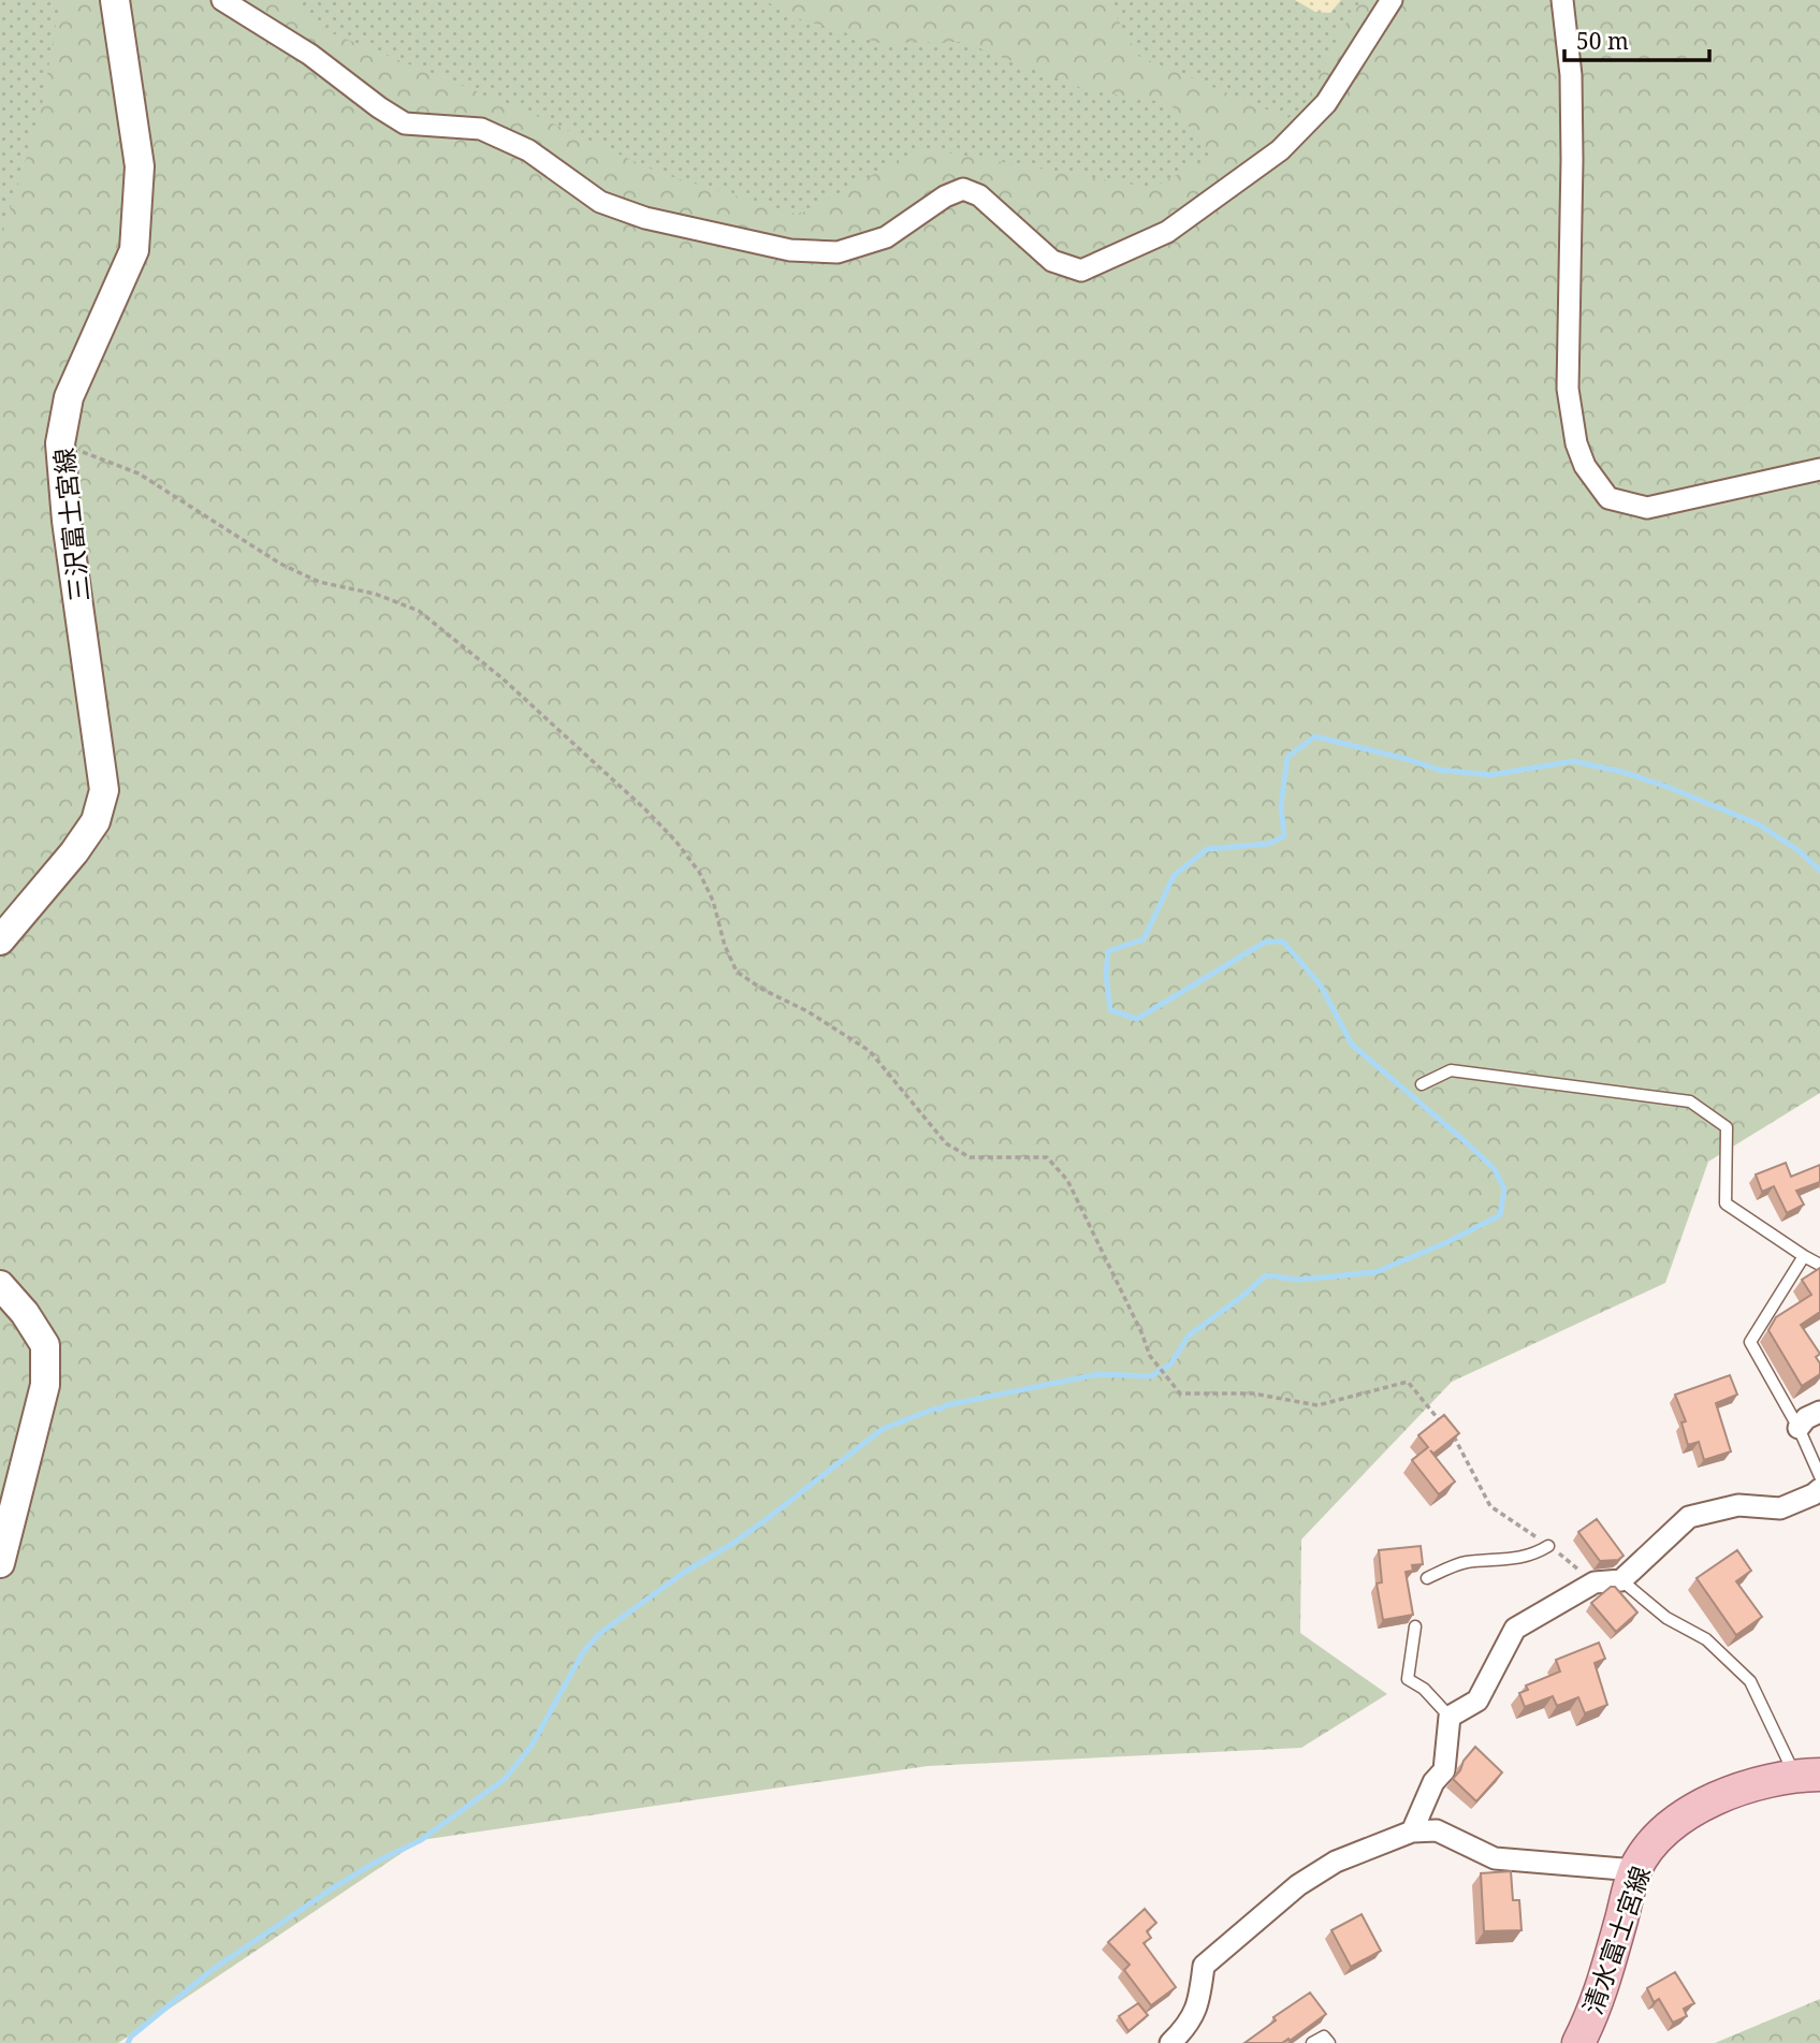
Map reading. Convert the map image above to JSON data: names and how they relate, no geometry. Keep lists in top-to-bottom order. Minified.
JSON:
{"streets":{"main road":["三沢富士宮線","清水富士宮線"]},"scale_bar":"50 m"}
